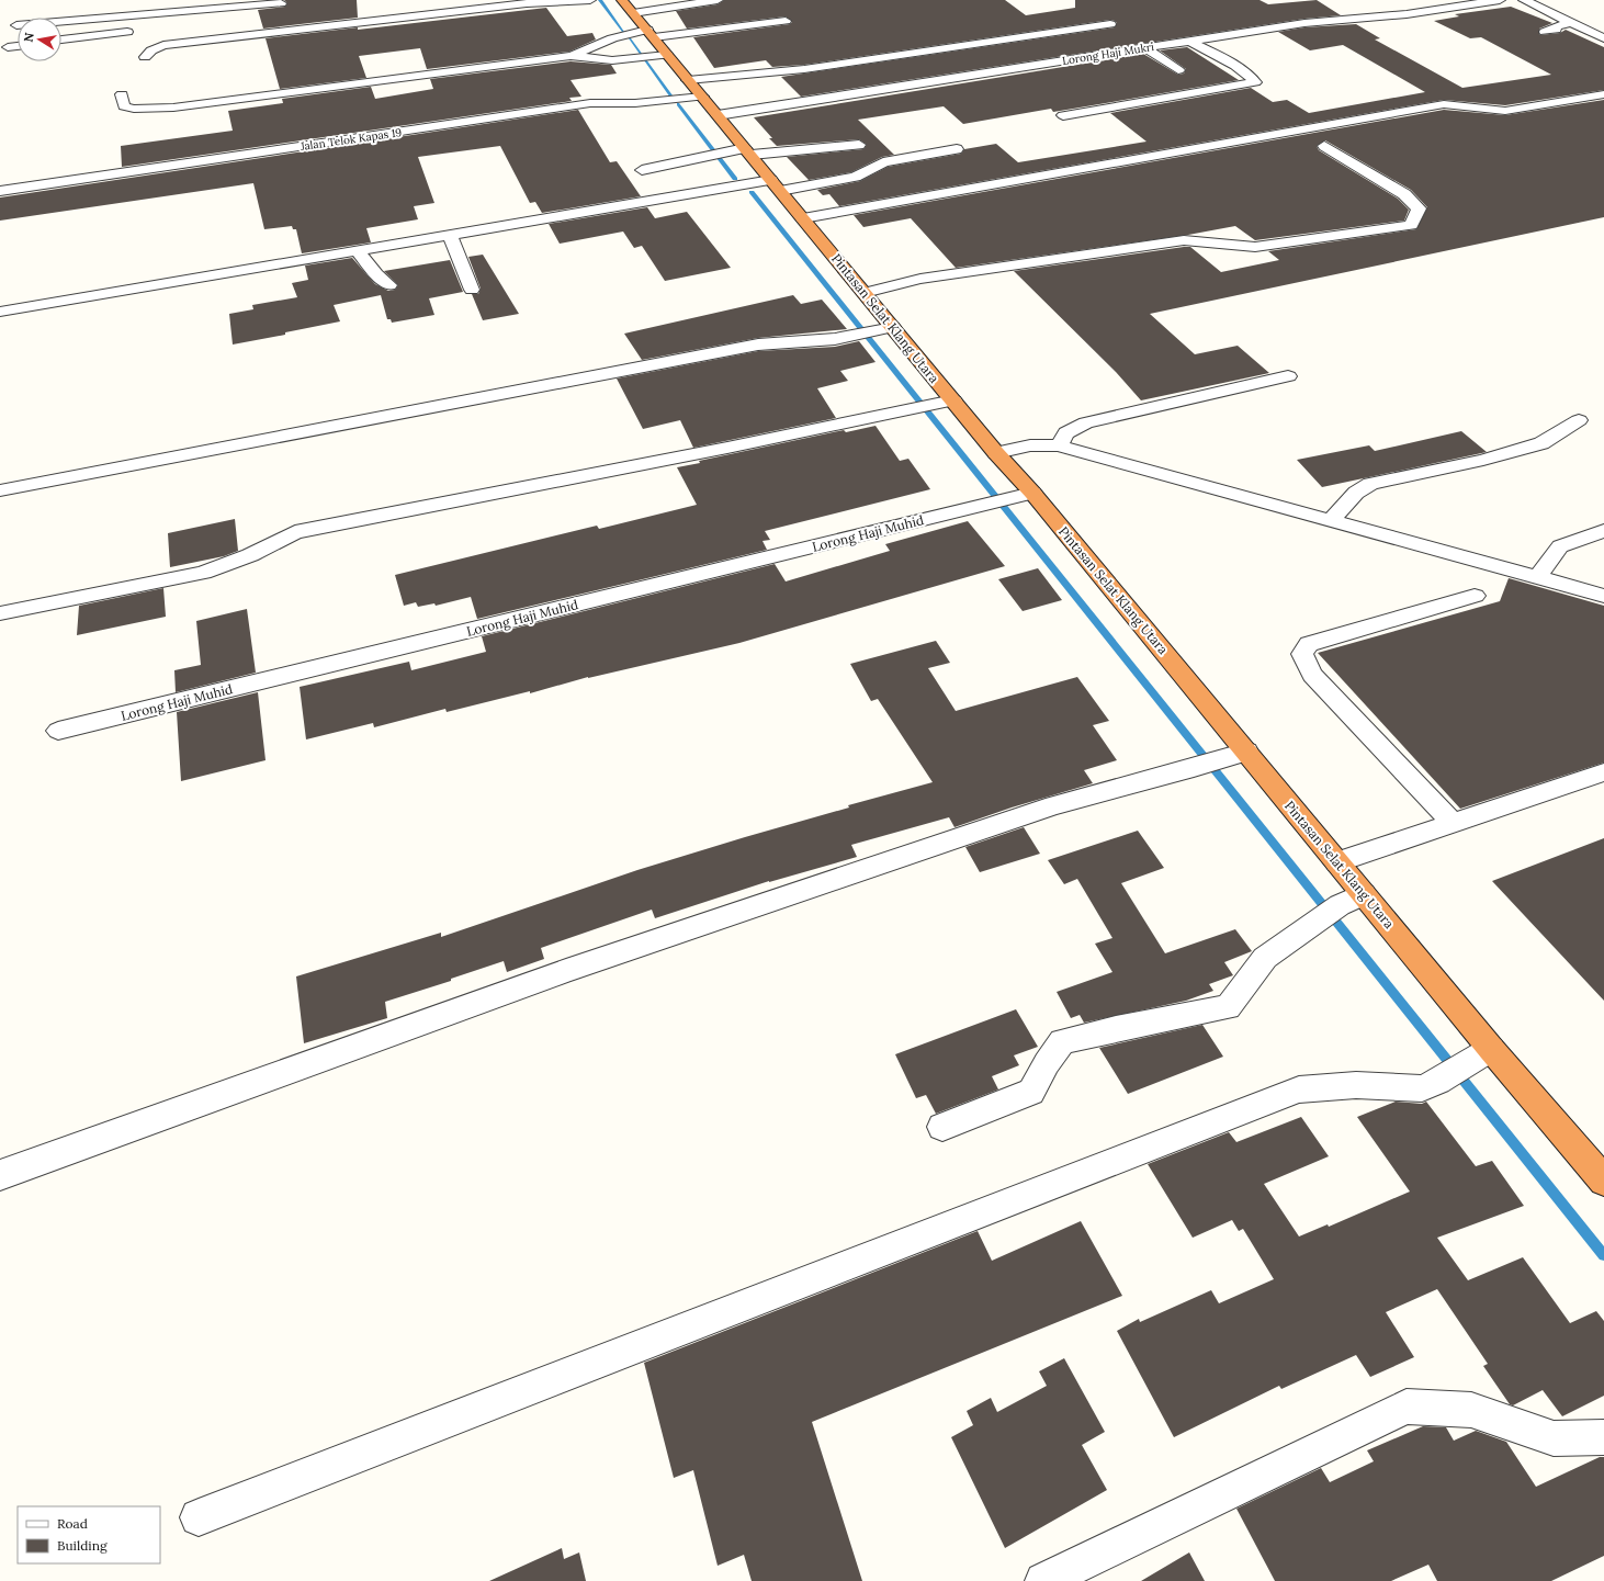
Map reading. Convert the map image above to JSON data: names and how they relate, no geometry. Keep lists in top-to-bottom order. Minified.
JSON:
{"streets":{"highway":["Pintasan Selat Klang Utara"],"street":["Lorong Haji Mukri","Jalan Telok Kapas 19","Lorong Haji Muhid"]},"crossings":[["Lorong Haji Mukri","Pintasan Selat Klang Utara"],["Jalan Telok Kapas 19","Pintasan Selat Klang Utara"],["Pintasan Selat Klang Utara","Lorong Haji Muhid"]],"legend":["Road","Building"],"north":"left"}
